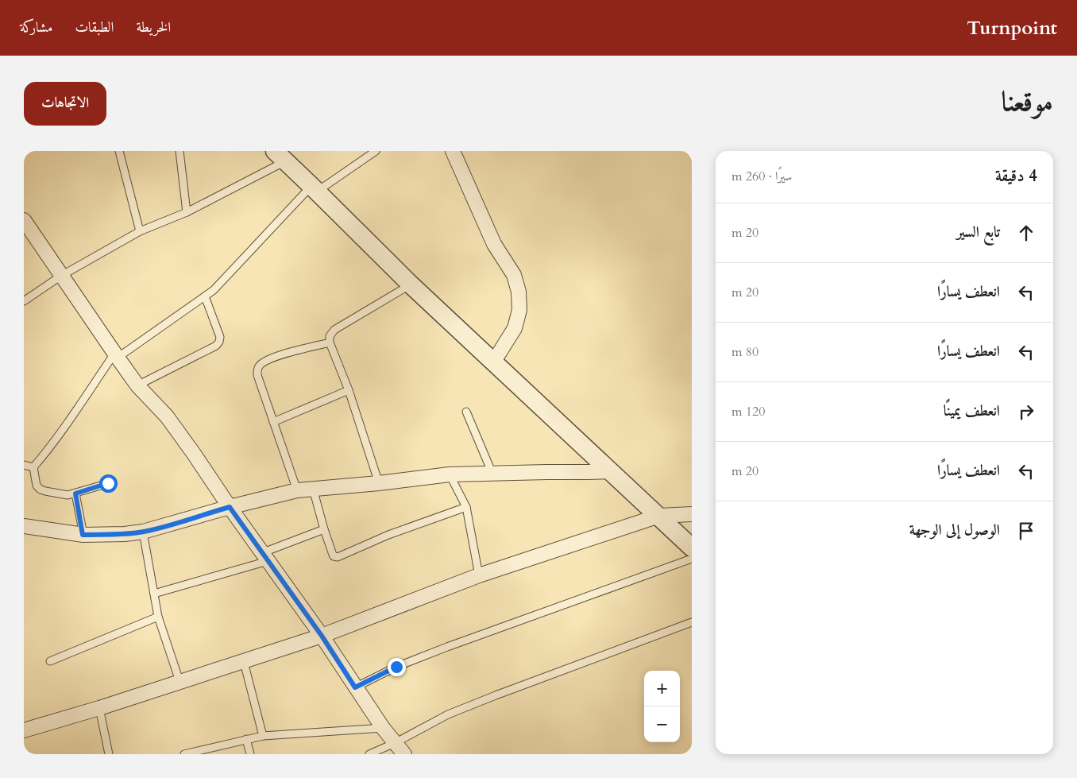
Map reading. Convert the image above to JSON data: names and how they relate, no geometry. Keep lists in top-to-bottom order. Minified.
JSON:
{"page":{"header":"Turnpoint","nav":["الخريطة","الطبقات","مشاركة"],"title":"موقعنا","buttons":"الاتجاهات","heading":["4 دقيقة","سيرًا · 260 m"],"list":[["تابع السير","20 m"],["انعطف يسارًا","20 m"],["انعطف يسارًا","80 m"],["انعطف يمينًا","120 m"],["انعطف يسارًا","20 m"],"الوصول إلى الوجهة"],"map_buttons":["+","−"]}}
